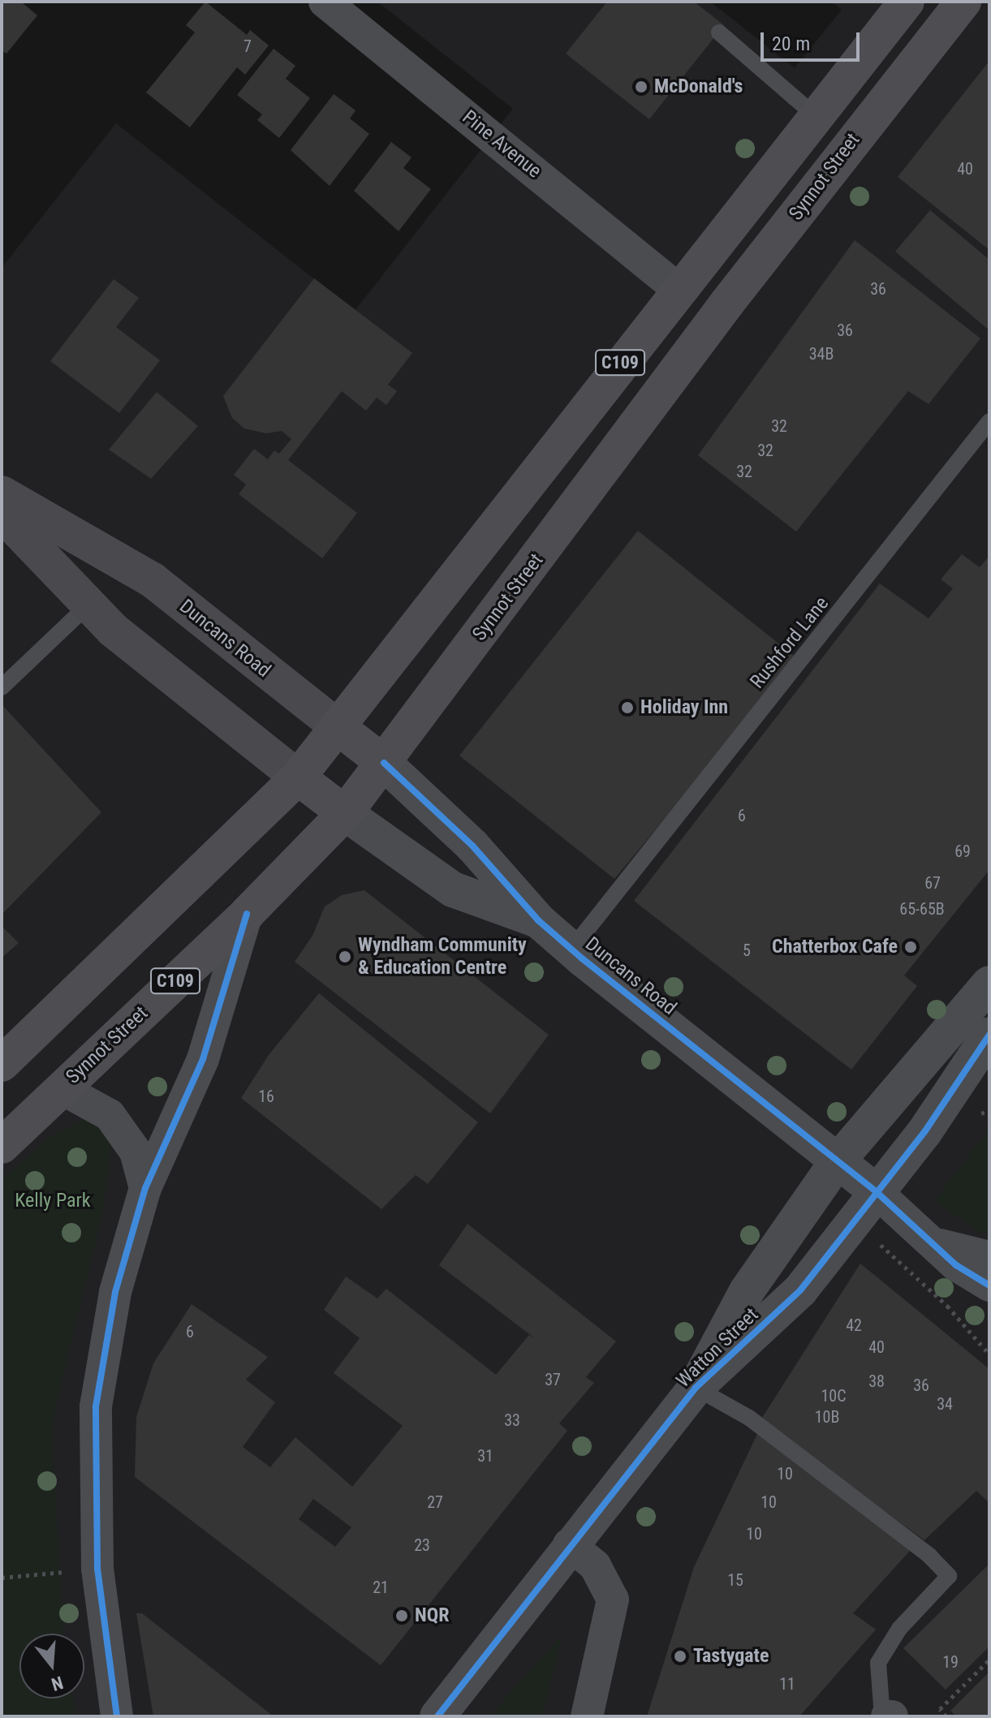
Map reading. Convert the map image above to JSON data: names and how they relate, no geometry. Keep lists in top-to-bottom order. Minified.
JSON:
{"streets":{"highway":["Synnot Street","C109","Duncans Road"],"street":["Pine Avenue","Watton Street"],"lane":["Rushford Lane"]},"crossings":[["Pine Avenue","C109"],["Synnot Street","Duncans Road"],["C109","Duncans Road"],["Duncans Road","Rushford Lane"],["Duncans Road","Watton Street"]],"parks":["Kelly Park"],"places":["McDonald's","Holiday Inn","Chatterbox Cafe","Wyndham Community & Education Centre","NQR","Tastygate"],"house_numbers":["7","40","36","36","34B","32","32","32","6","69","67","65-65B","5","16","42","6","40","37","38","36","10C","34","10B","33","31","10","27","10","10","23","15","21","19","11"],"scale_bar":"20 m","north":"bottom"}
